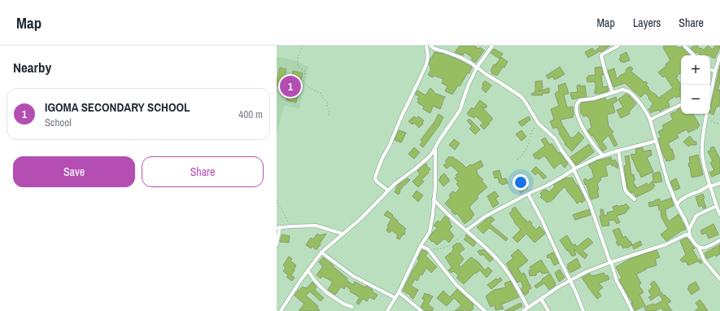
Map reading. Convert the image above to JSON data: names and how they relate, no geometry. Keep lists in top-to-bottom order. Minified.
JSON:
{"page":{"header":"Map","nav":["Map","Layers","Share"],"heading":"Nearby","map_buttons":["+","−"],"pins":"1","list":[{"mark":"1","name":"IGOMA SECONDARY SCHOOL","note":"School","value":"400 m"}],"buttons":["Save","Share"]}}
